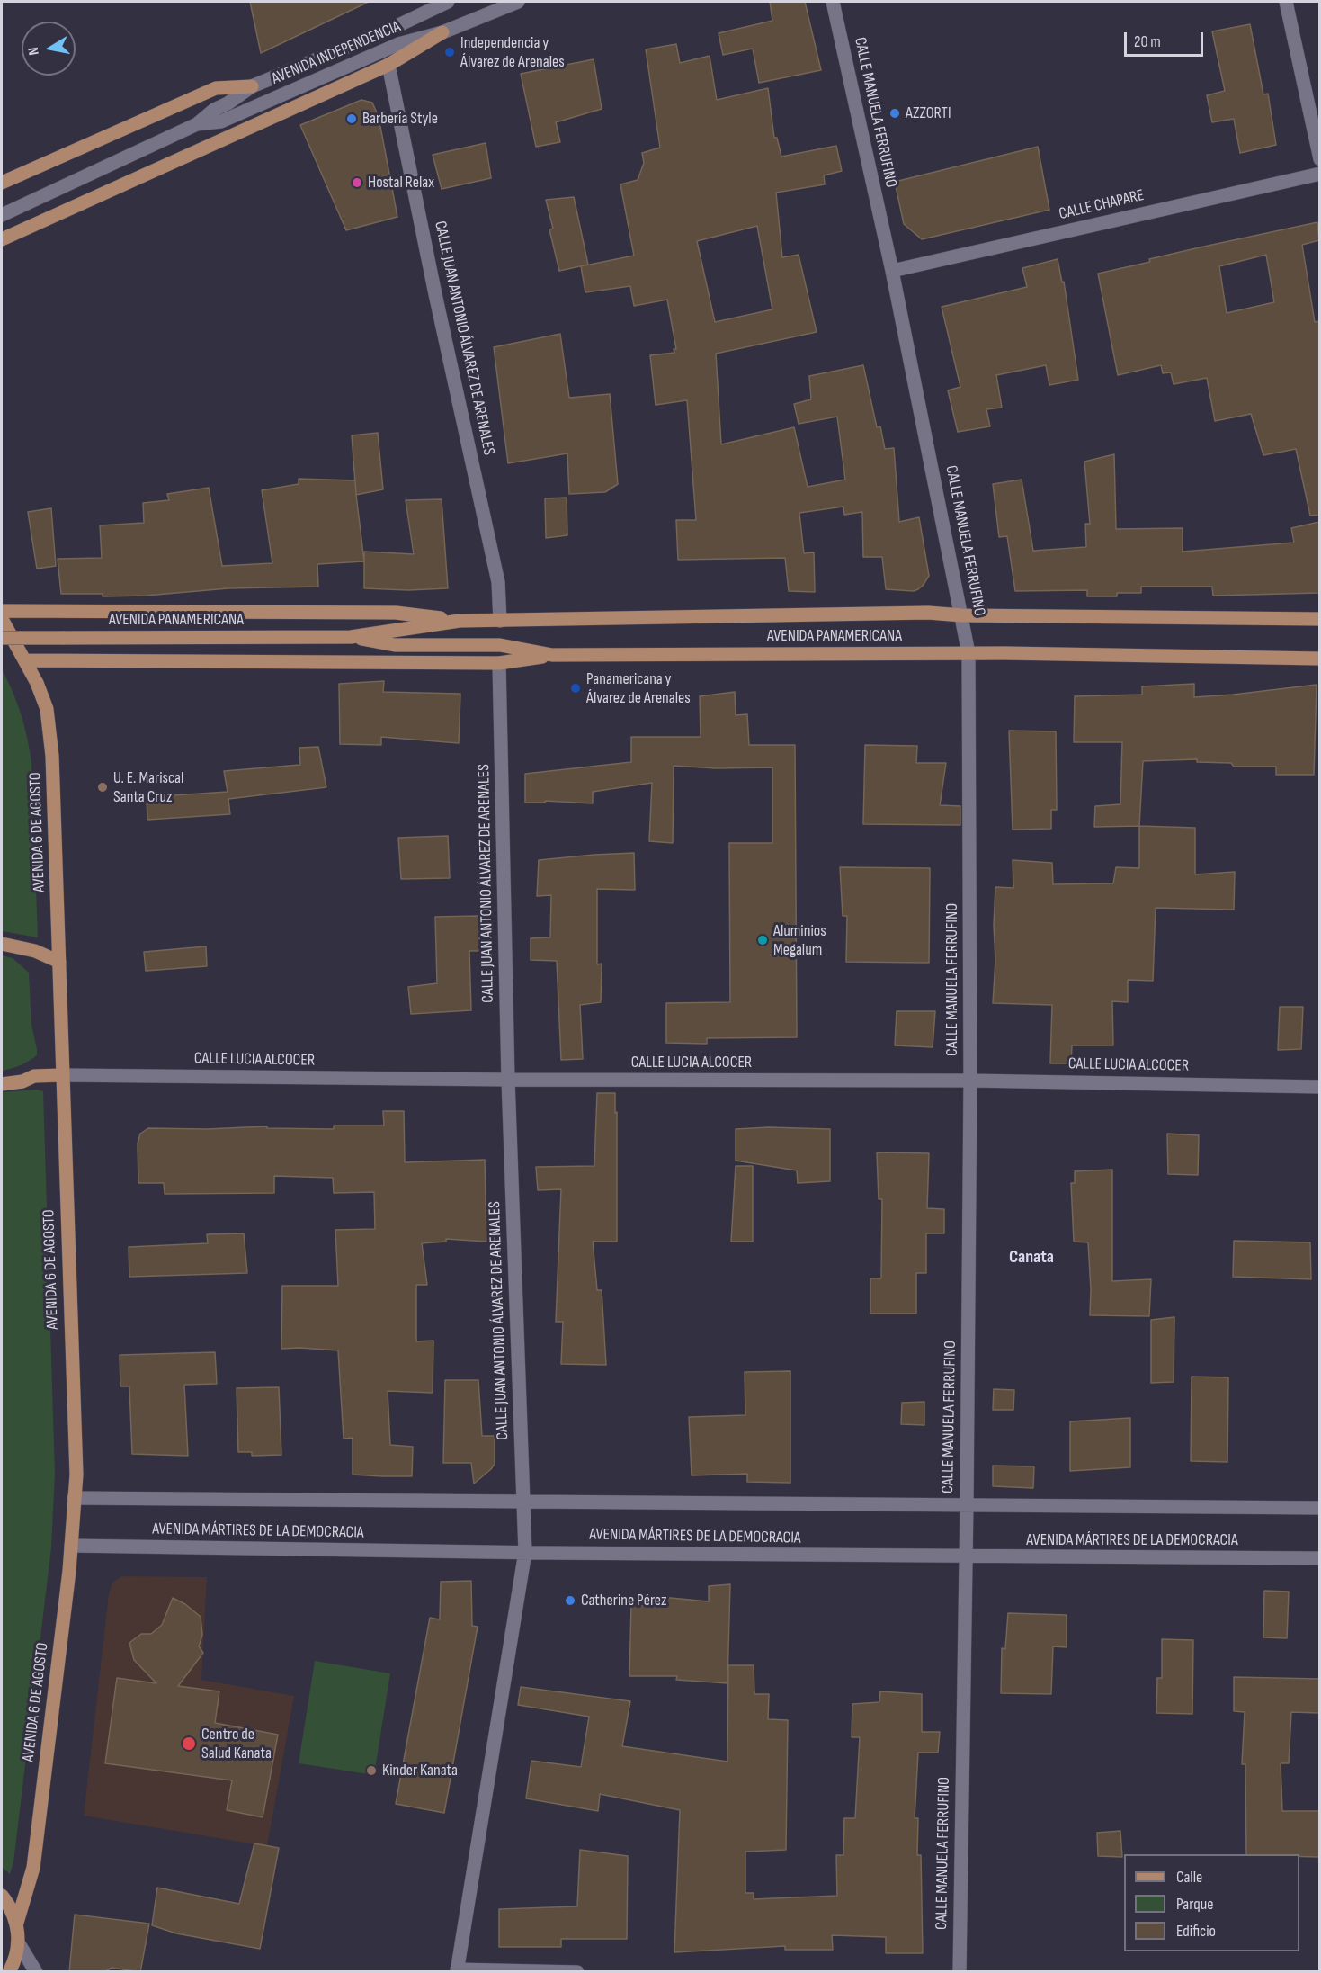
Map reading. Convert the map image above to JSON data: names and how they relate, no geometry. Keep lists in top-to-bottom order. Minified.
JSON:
{"streets":{"main road":["AVENIDA PANAMERICANA","AVENIDA 6 DE AGOSTO"],"street":["AVENIDA INDEPENDENCIA","CALLE MANUELA FERRUFINO","CALLE CHAPARE","CALLE JUAN ANTONIO ÁLVAREZ DE ARENALES","CALLE LUCIA ALCOCER","AVENIDA MÁRTIRES DE LA DEMOCRACIA"]},"crossings":[["CALLE MANUELA FERRUFINO","CALLE CHAPARE"],["CALLE MANUELA FERRUFINO","AVENIDA PANAMERICANA"],["CALLE MANUELA FERRUFINO","CALLE LUCIA ALCOCER"],["CALLE MANUELA FERRUFINO","AVENIDA MÁRTIRES DE LA DEMOCRACIA"],["CALLE JUAN ANTONIO ÁLVAREZ DE ARENALES","AVENIDA PANAMERICANA"],["CALLE JUAN ANTONIO ÁLVAREZ DE ARENALES","CALLE LUCIA ALCOCER"],["CALLE JUAN ANTONIO ÁLVAREZ DE ARENALES","AVENIDA MÁRTIRES DE LA DEMOCRACIA"],["AVENIDA 6 DE AGOSTO","CALLE LUCIA ALCOCER"],["AVENIDA 6 DE AGOSTO","AVENIDA MÁRTIRES DE LA DEMOCRACIA"]],"districts":["Canata"],"places":["Independencia y Álvarez de Arenales","AZZORTI","Barbería Style","Hostal Relax","Panamericana y Álvarez de Arenales","U. E. Mariscal Santa Cruz","Aluminios Megalum","Catherine Pérez","Centro de Salud Kanata","Kinder Kanata"],"legend":["Calle","Parque","Edificio"],"scale_bar":"20 m","north":"left"}
